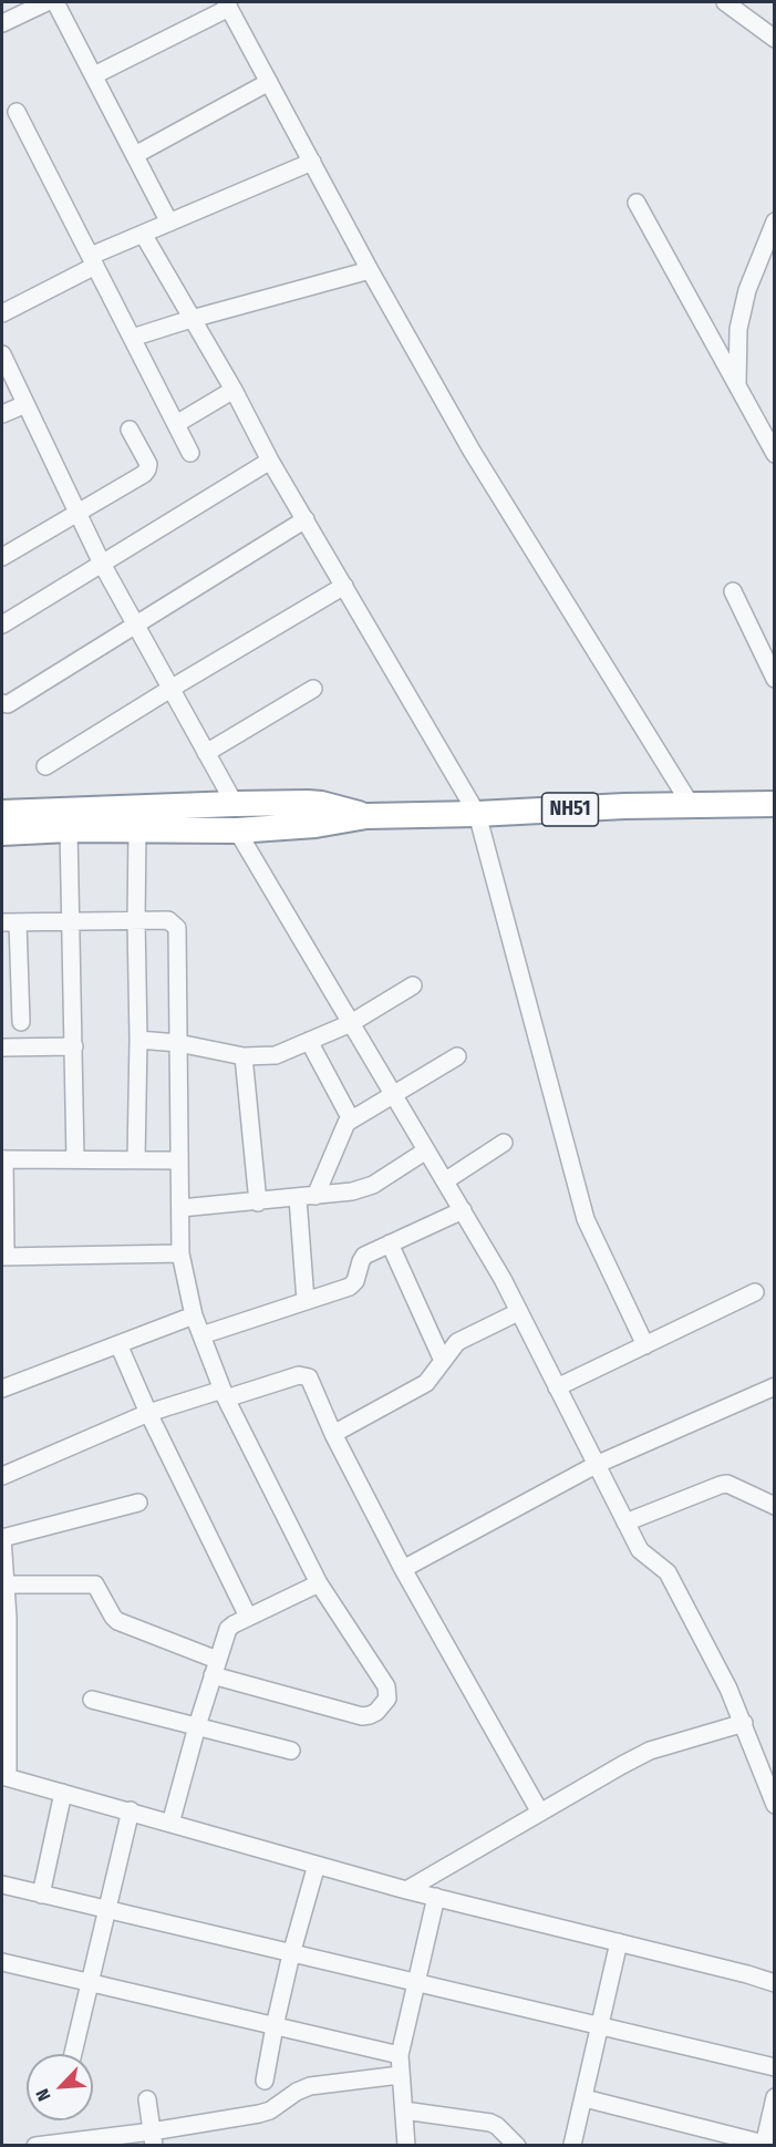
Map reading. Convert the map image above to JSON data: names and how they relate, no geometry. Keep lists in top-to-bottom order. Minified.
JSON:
{"streets":{"highway":["NH51"]},"north":"bottom left"}
